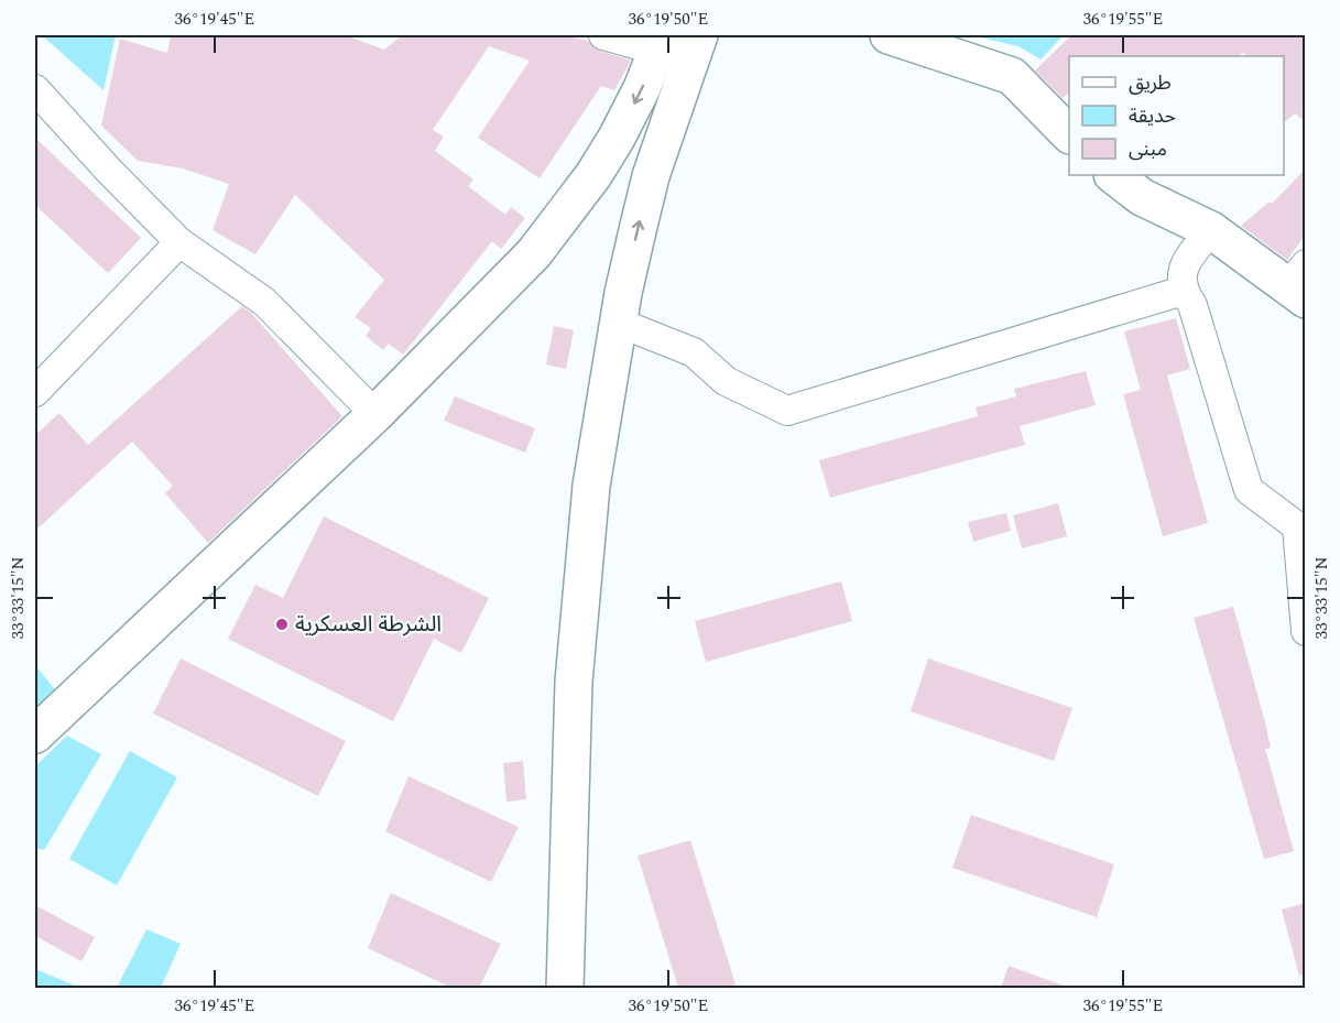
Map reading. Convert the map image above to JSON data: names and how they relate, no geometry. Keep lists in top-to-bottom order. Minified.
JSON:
{"places":["الشرطة العسكرية"],"legend":["طريق","حديقة","مبنى"],"coordinates":["36°19'45\"E","36°19'50\"E","36°19'55\"E","33°33'15\"N"]}
